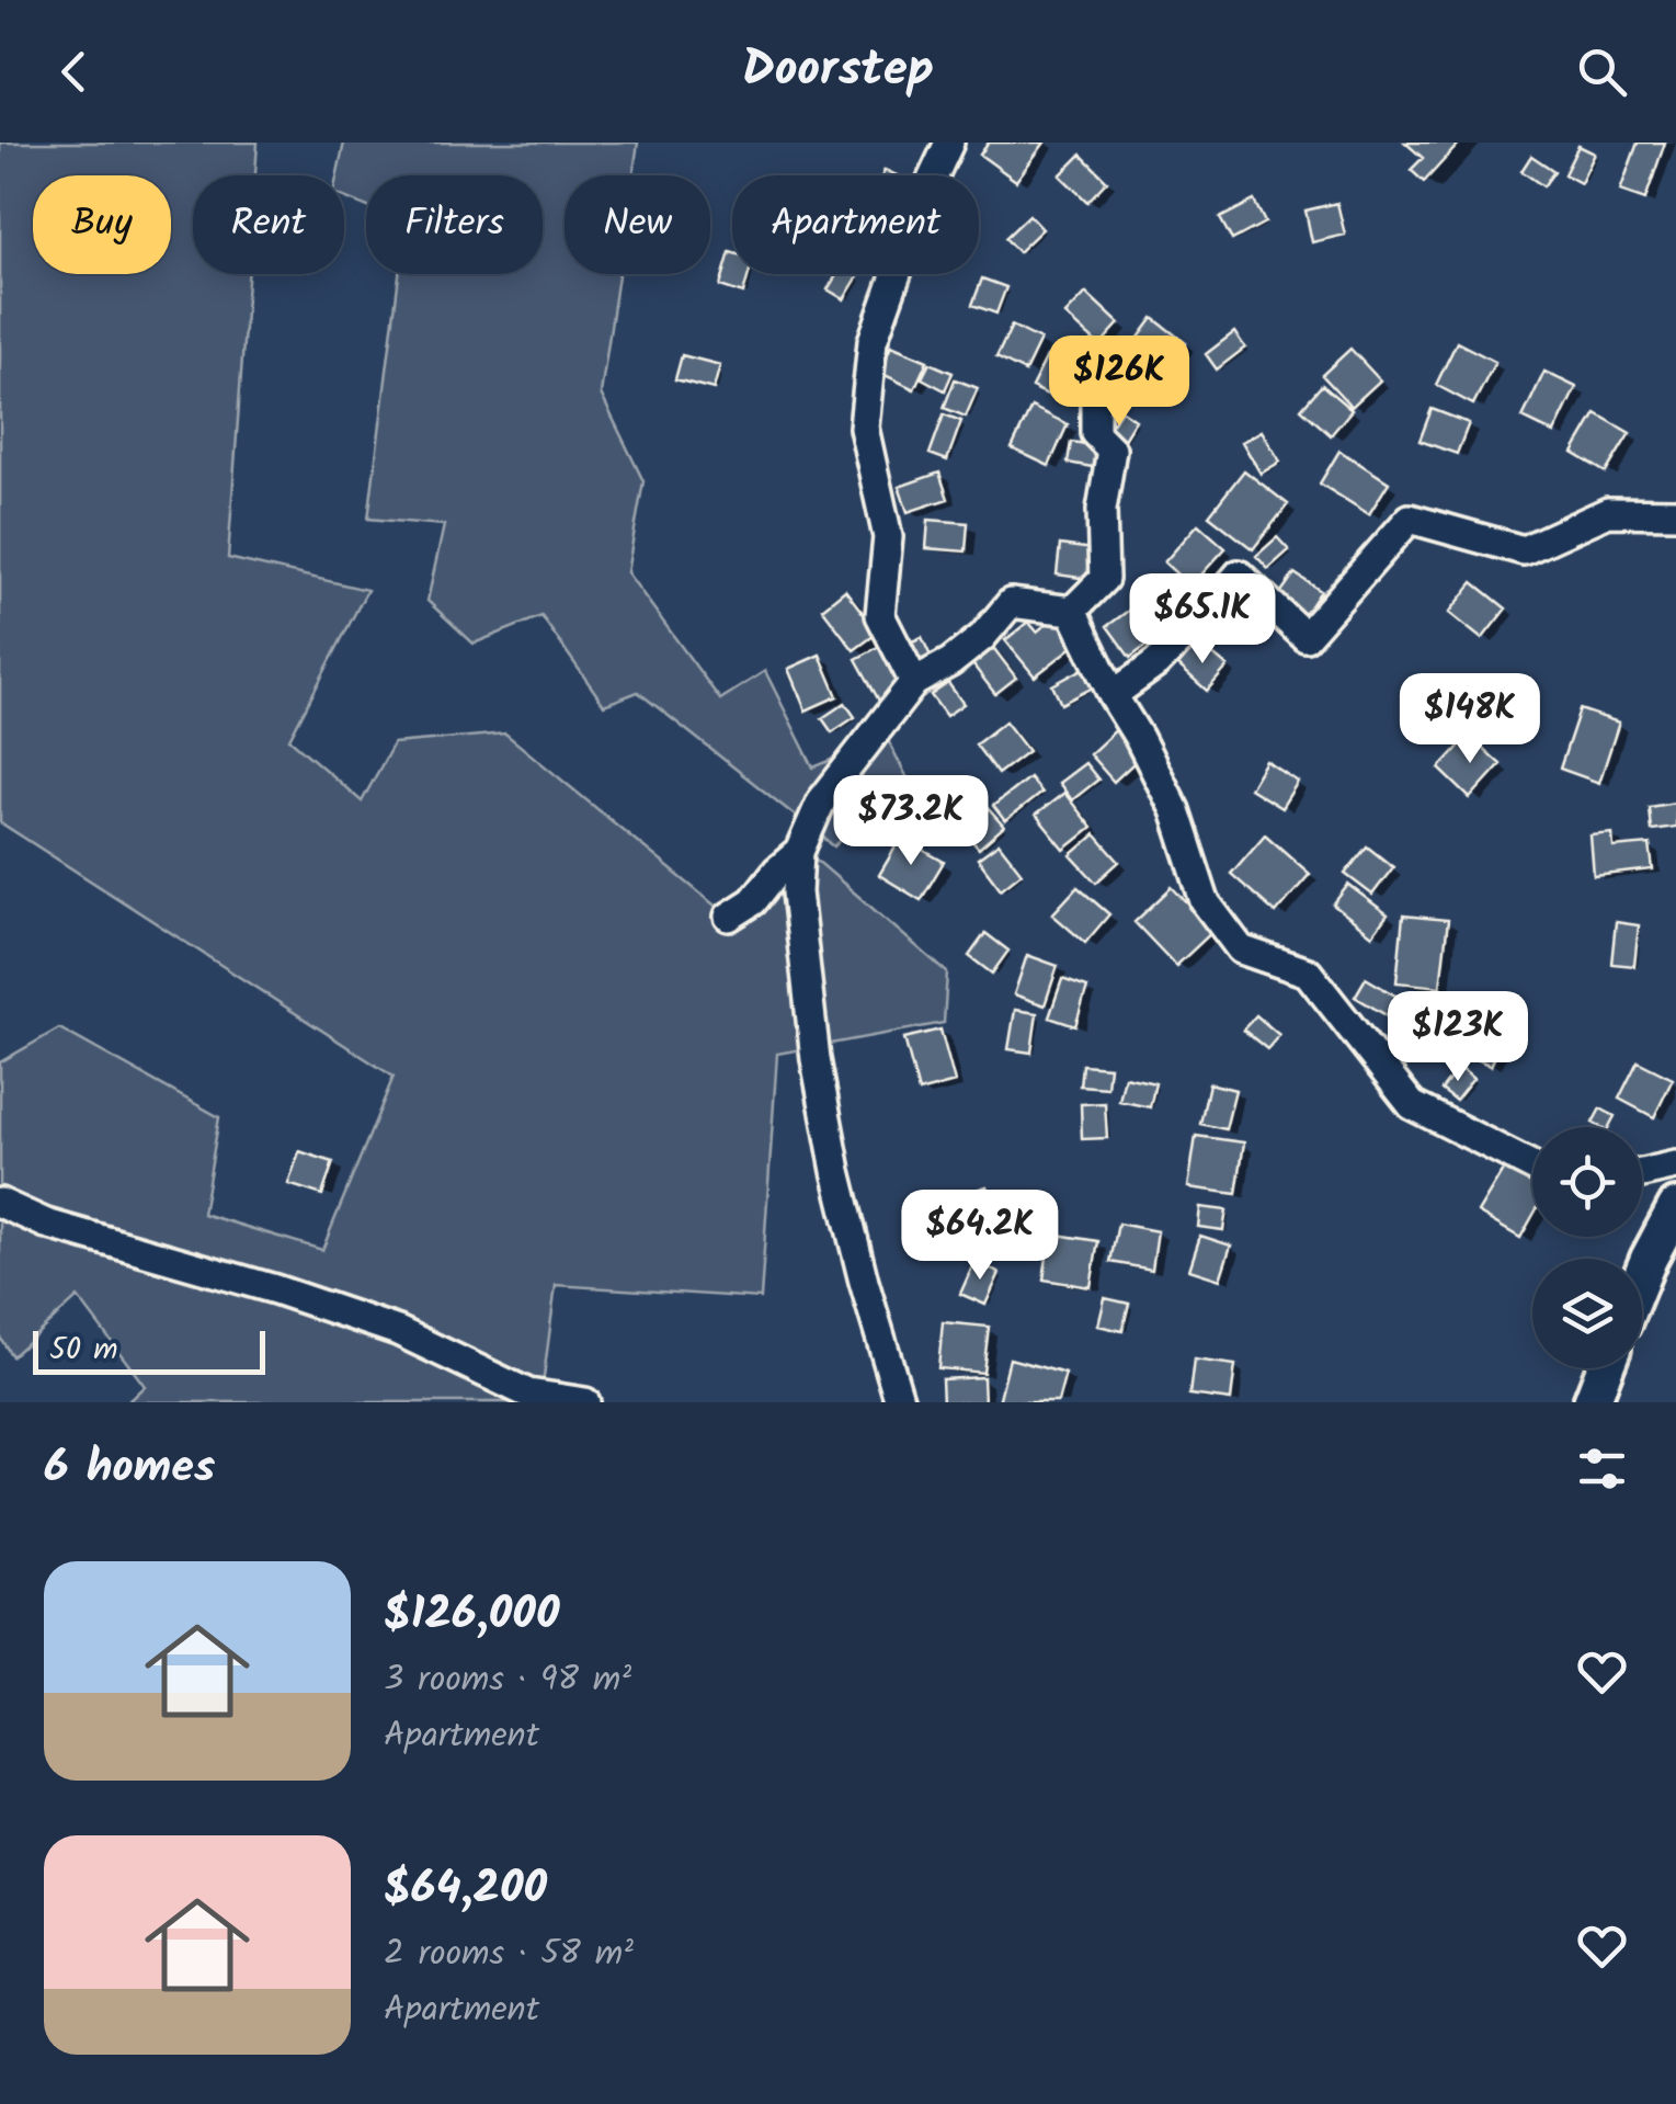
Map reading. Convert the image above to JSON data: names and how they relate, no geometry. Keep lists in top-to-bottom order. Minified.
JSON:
{"scale_bar":"50 m","page":{"header":"Doorstep","chip":["Buy","Rent","Filters","New","Apartment"],"price":["$126K","$65.1K","$148K","$73.2K","$123K","$64.2K"],"scale":"50 m","heading":"6 homes","list":[{"name":"$126,000","note":"3 rooms · 98 m² · Apartment"},{"name":"$64,200","note":"2 rooms · 58 m² · Apartment"}]}}
